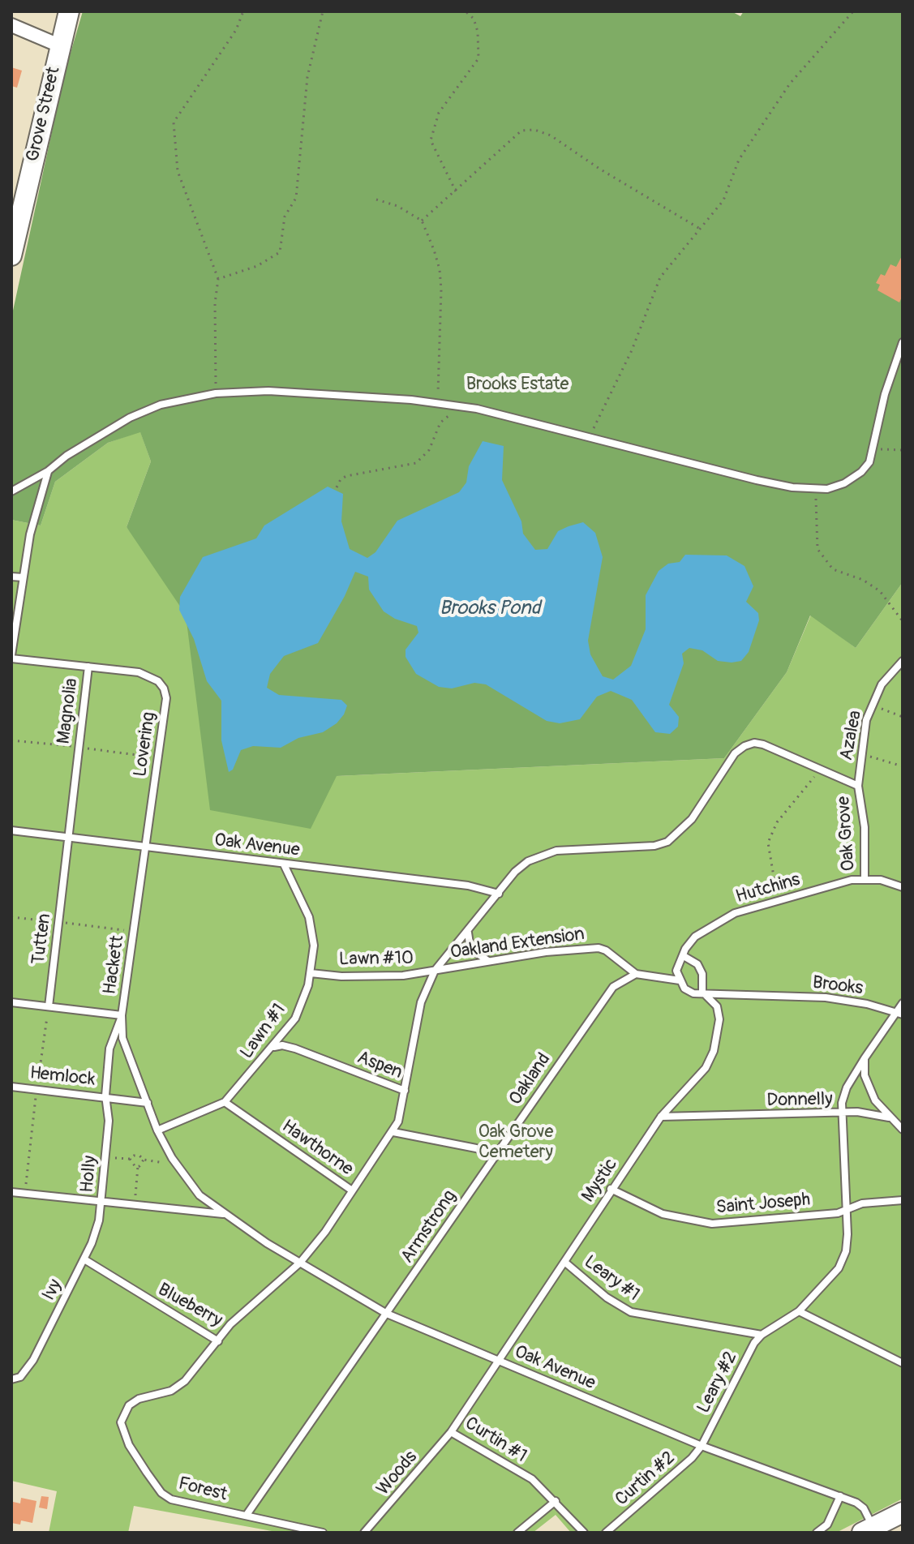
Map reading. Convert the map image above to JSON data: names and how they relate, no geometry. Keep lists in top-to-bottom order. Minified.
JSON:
{"streets":{"street":["Grove Street"],"lane":["Magnolia","Azalea","Lovering","Oak Grove","Oak Avenue","Hutchins","Tutten","Oakland Extension","Lawn #10","Hackett","Brooks","Lawn #1","Aspen","Hemlock","Oakland","Donnelly","Hawthorne","Holly","Mystic","Saint Joseph","Armstrong","Leary #1","Ivy","Blueberry","Leary #2","Curtin #1","Woods","Curtin #2","Forest"]},"crossings":[["Magnolia","Lovering"],["Magnolia","Oak Avenue"],["Magnolia","Tutten"],["Azalea","Oak Grove"],["Lovering","Oak Avenue"],["Lovering","Hackett"],["Oak Grove","Hutchins"],["Oak Avenue","Tutten"],["Oak Avenue","Hackett"],["Oak Avenue","Lawn #1"],["Oak Avenue","Hemlock"],["Oak Avenue","Hawthorne"],["Oak Avenue","Armstrong"],["Oak Avenue","Leary #1"],["Oak Avenue","Blueberry"],["Oak Avenue","Leary #2"],["Oak Avenue","Curtin #1"],["Oak Avenue","Curtin #2"],["Oak Avenue","Forest"],["Tutten","Hackett"],["Oakland Extension","Lawn #10"],["Oakland Extension","Oakland"],["Lawn #10","Lawn #1"],["Lawn #10","Aspen"],["Hackett","Hemlock"],["Brooks","Mystic"],["Lawn #1","Aspen"],["Lawn #1","Hawthorne"],["Aspen","Hawthorne"],["Hemlock","Holly"],["Oakland","Armstrong"],["Donnelly","Mystic"],["Donnelly","Saint Joseph"],["Donnelly","Leary #1"],["Donnelly","Leary #2"],["Hawthorne","Blueberry"],["Holly","Ivy"],["Mystic","Saint Joseph"],["Mystic","Leary #1"],["Armstrong","Forest"],["Leary #1","Leary #2"],["Leary #1","Curtin #1"],["Ivy","Blueberry"],["Blueberry","Forest"],["Leary #2","Curtin #2"],["Curtin #1","Woods"]],"water":["Brooks Pond"],"parks":["Brooks Estate","Oak Grove Cemetery"]}
